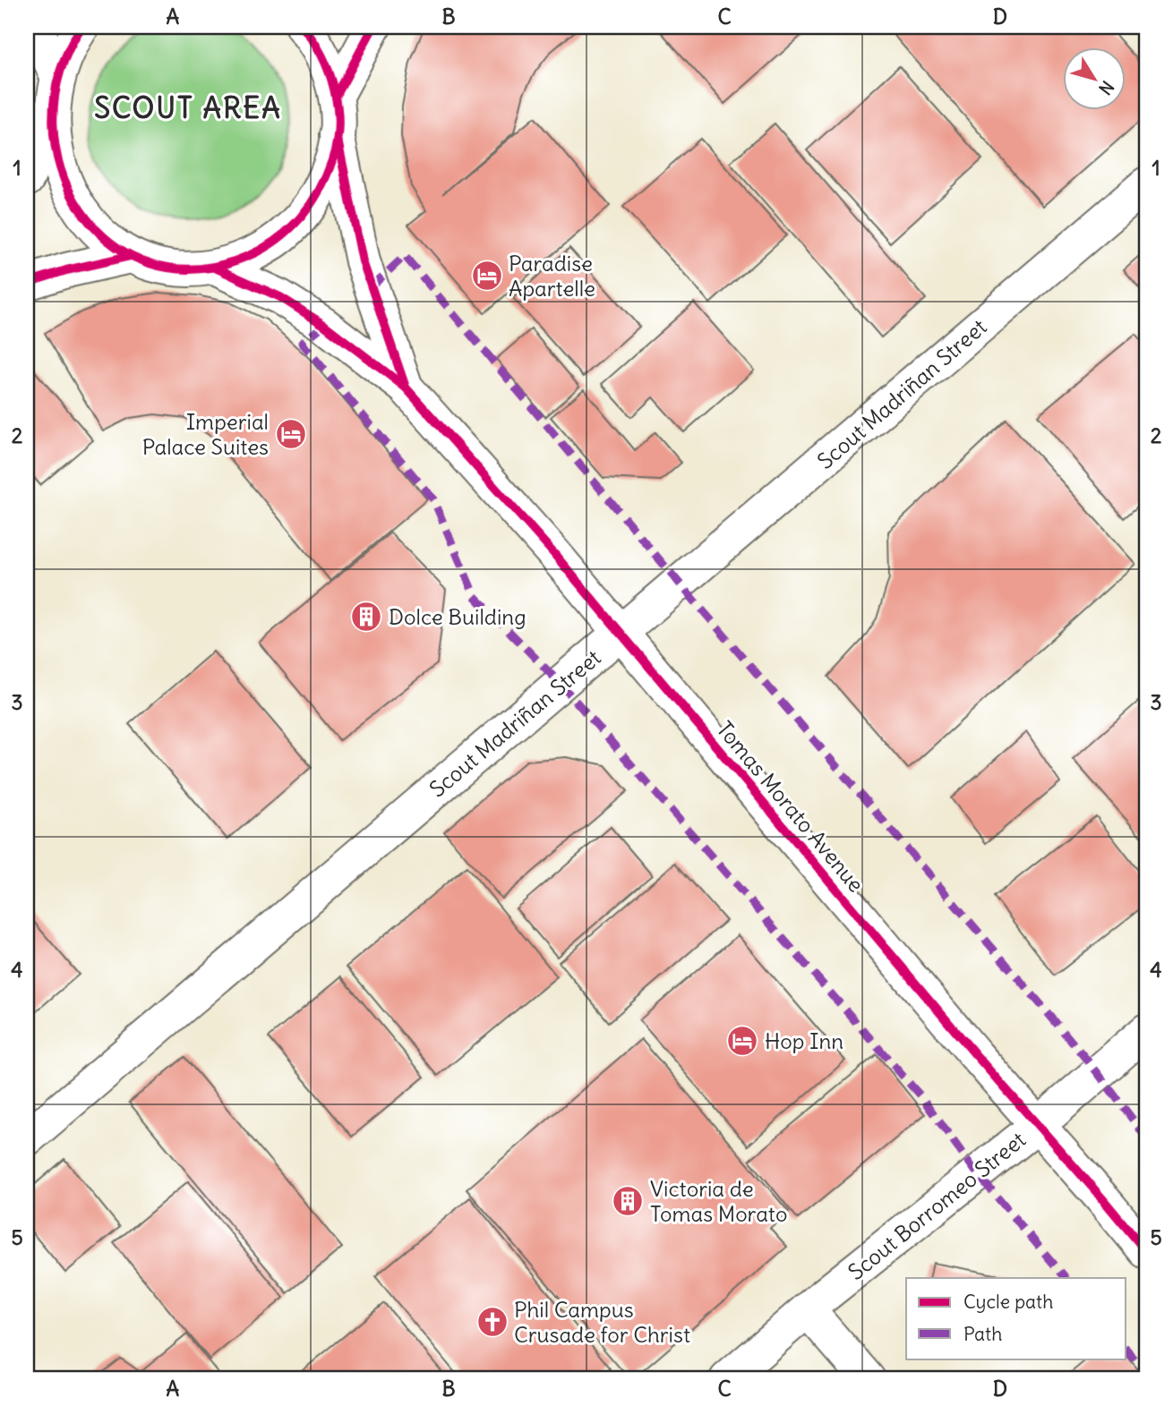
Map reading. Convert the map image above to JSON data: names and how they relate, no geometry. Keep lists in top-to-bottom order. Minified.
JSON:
{"streets":{"street":["Scout Madriñan Street","Tomas Morato Avenue","Scout Borromeo Street"]},"crossings":[["Scout Madriñan Street","Tomas Morato Avenue"],["Tomas Morato Avenue","Scout Borromeo Street"]],"districts":["SCOUT AREA"],"places":{"hotel":["Paradise Apartelle","Imperial Palace Suites","Hop Inn"],"building":["Dolce Building","Victoria de Tomas Morato"],"church":["Phil Campus Crusade for Christ"]},"legend":["Cycle path","Path"],"north":"bottom right","grid":{"columns":["A","B","C","D"],"rows":["1","2","3","4","5"]}}
